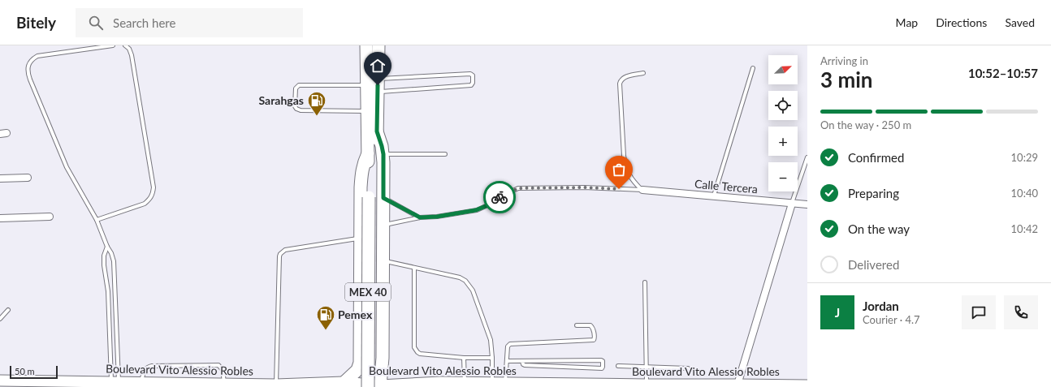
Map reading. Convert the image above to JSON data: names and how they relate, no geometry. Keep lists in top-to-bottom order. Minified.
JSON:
{"streets":{"highway":["MEX 40"],"main road":["Boulevard Vito Alessio Robles"],"street":["Calle Tercera"]},"crossings":[["MEX 40","Boulevard Vito Alessio Robles"]],"places":{"fuel station":["Sarahgas","Pemex"]},"scale_bar":"50 m","north":"top right","page":{"header":"Bitely","search":"Search here","nav":["Map","Directions","Saved"],"heading":["3 min","Arriving in","10:52–10:57"],"panel":["Jordan","Courier · 4.7"],"map_buttons":["+","−"],"bar":"On the way · 250 m","list":[["Confirmed","10:29"],["Preparing","10:40"],["On the way","10:42"],"Delivered"],"round":"J","scale":"50 m"}}
